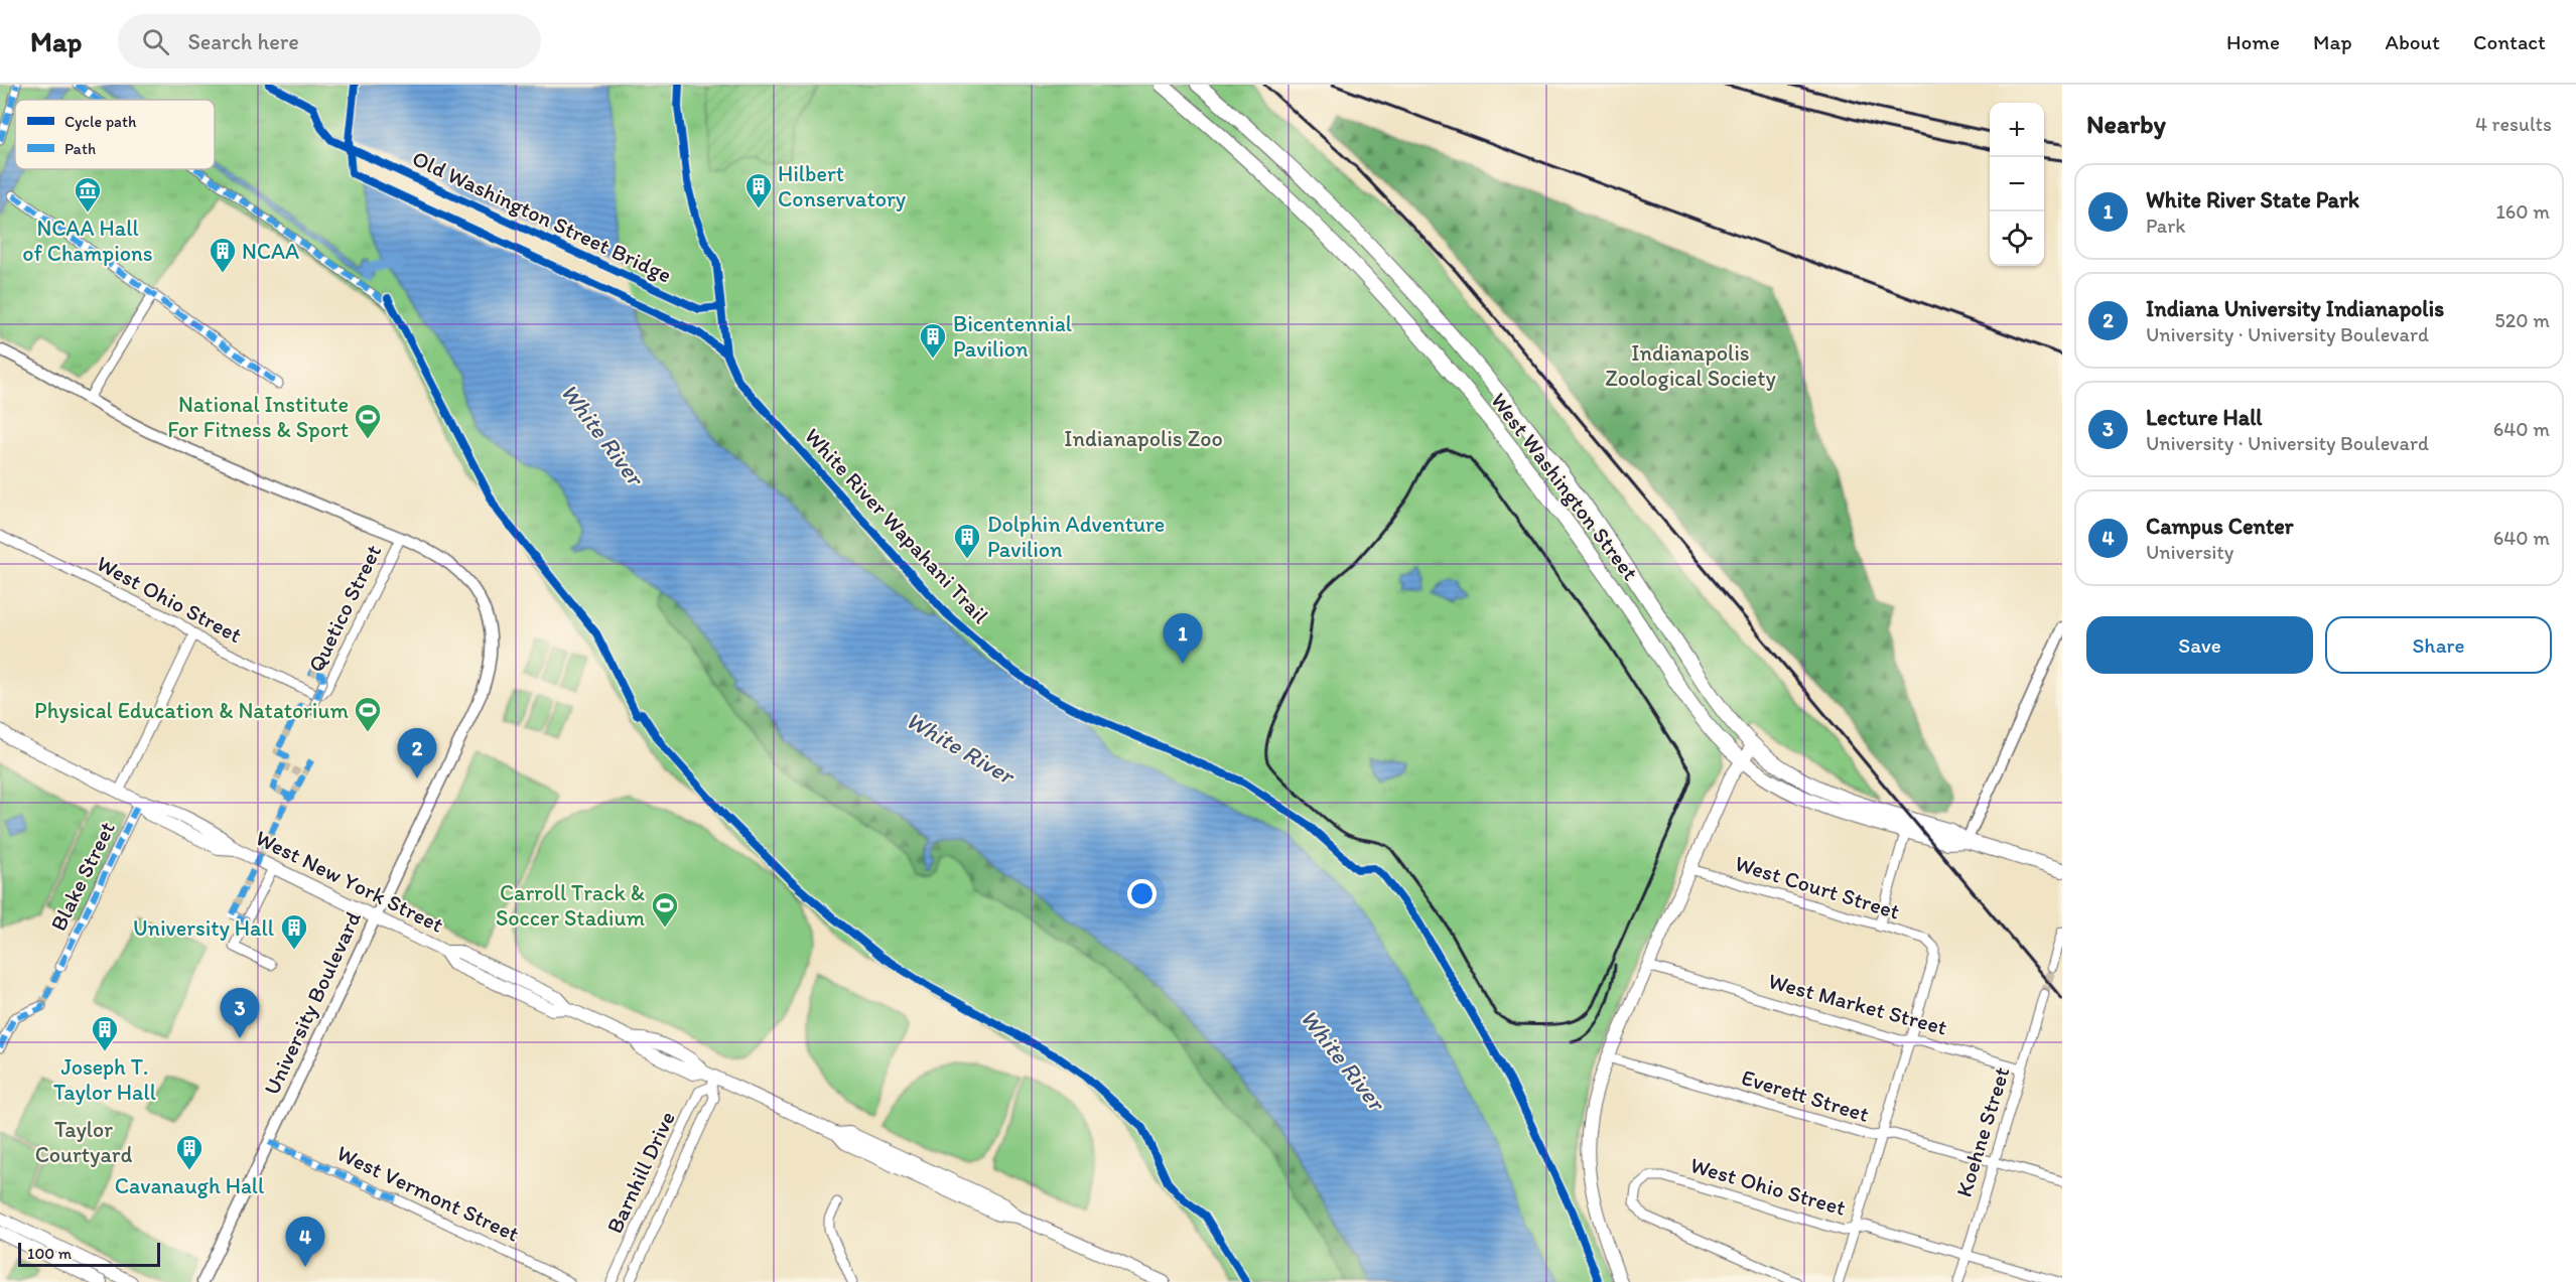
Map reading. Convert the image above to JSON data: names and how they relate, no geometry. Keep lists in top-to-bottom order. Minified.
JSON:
{"streets":{"main road":["West Washington Street","West New York Street"],"street":["West Ohio Street","Quetico Street","Blake Street","West Court Street","University Boulevard","West Market Street","Everett Street","Koehne Street","Barnhill Drive","West Vermont Street"],"cycle path":["Old Washington Street Bridge","White River Wapahani Trail"]},"crossings":[["West Ohio Street","Quetico Street"],["West Ohio Street","Blake Street"],["West Ohio Street","Koehne Street"],["Quetico Street","University Boulevard"],["Blake Street","West New York Street"],["West New York Street","University Boulevard"],["West New York Street","Barnhill Drive"],["West Court Street","West Market Street"],["University Boulevard","West Vermont Street"],["West Market Street","Koehne Street"],["Everett Street","Koehne Street"]],"water":["White River"],"parks":["Indianapolis Zoological Society","Indianapolis Zoo","Taylor Courtyard"],"places":{"building":["Hilbert Conservatory","NCAA","Bicentennial Pavilion","Dolphin Adventure Pavilion","University Hall","Joseph T. Taylor Hall","Cavanaugh Hall"],"museum":["NCAA Hall of Champions"],"sports":["National Institute For Fitness & Sport","Physical Education & Natatorium","Carroll Track & Soccer Stadium"]},"legend":["Cycle path","Path"],"scale_bar":"100 m","page":{"header":"Map","search":"Search here","nav":["Home","Map","About","Contact"],"heading":["Nearby","4 results"],"map_buttons":["+","−"],"list":[{"mark":"1","name":"White River State Park","note":"Park","value":"160 m"},{"mark":"2","name":"Indiana University Indianapolis","note":"University · University Boulevard","value":"520 m"},{"mark":"3","name":"Lecture Hall","note":"University · University Boulevard","value":"640 m"},{"mark":"4","name":"Campus Center","note":"University","value":"640 m"}],"buttons":["Save","Share"],"pins":["1","2","3","4"],"scale":"100 m"}}
